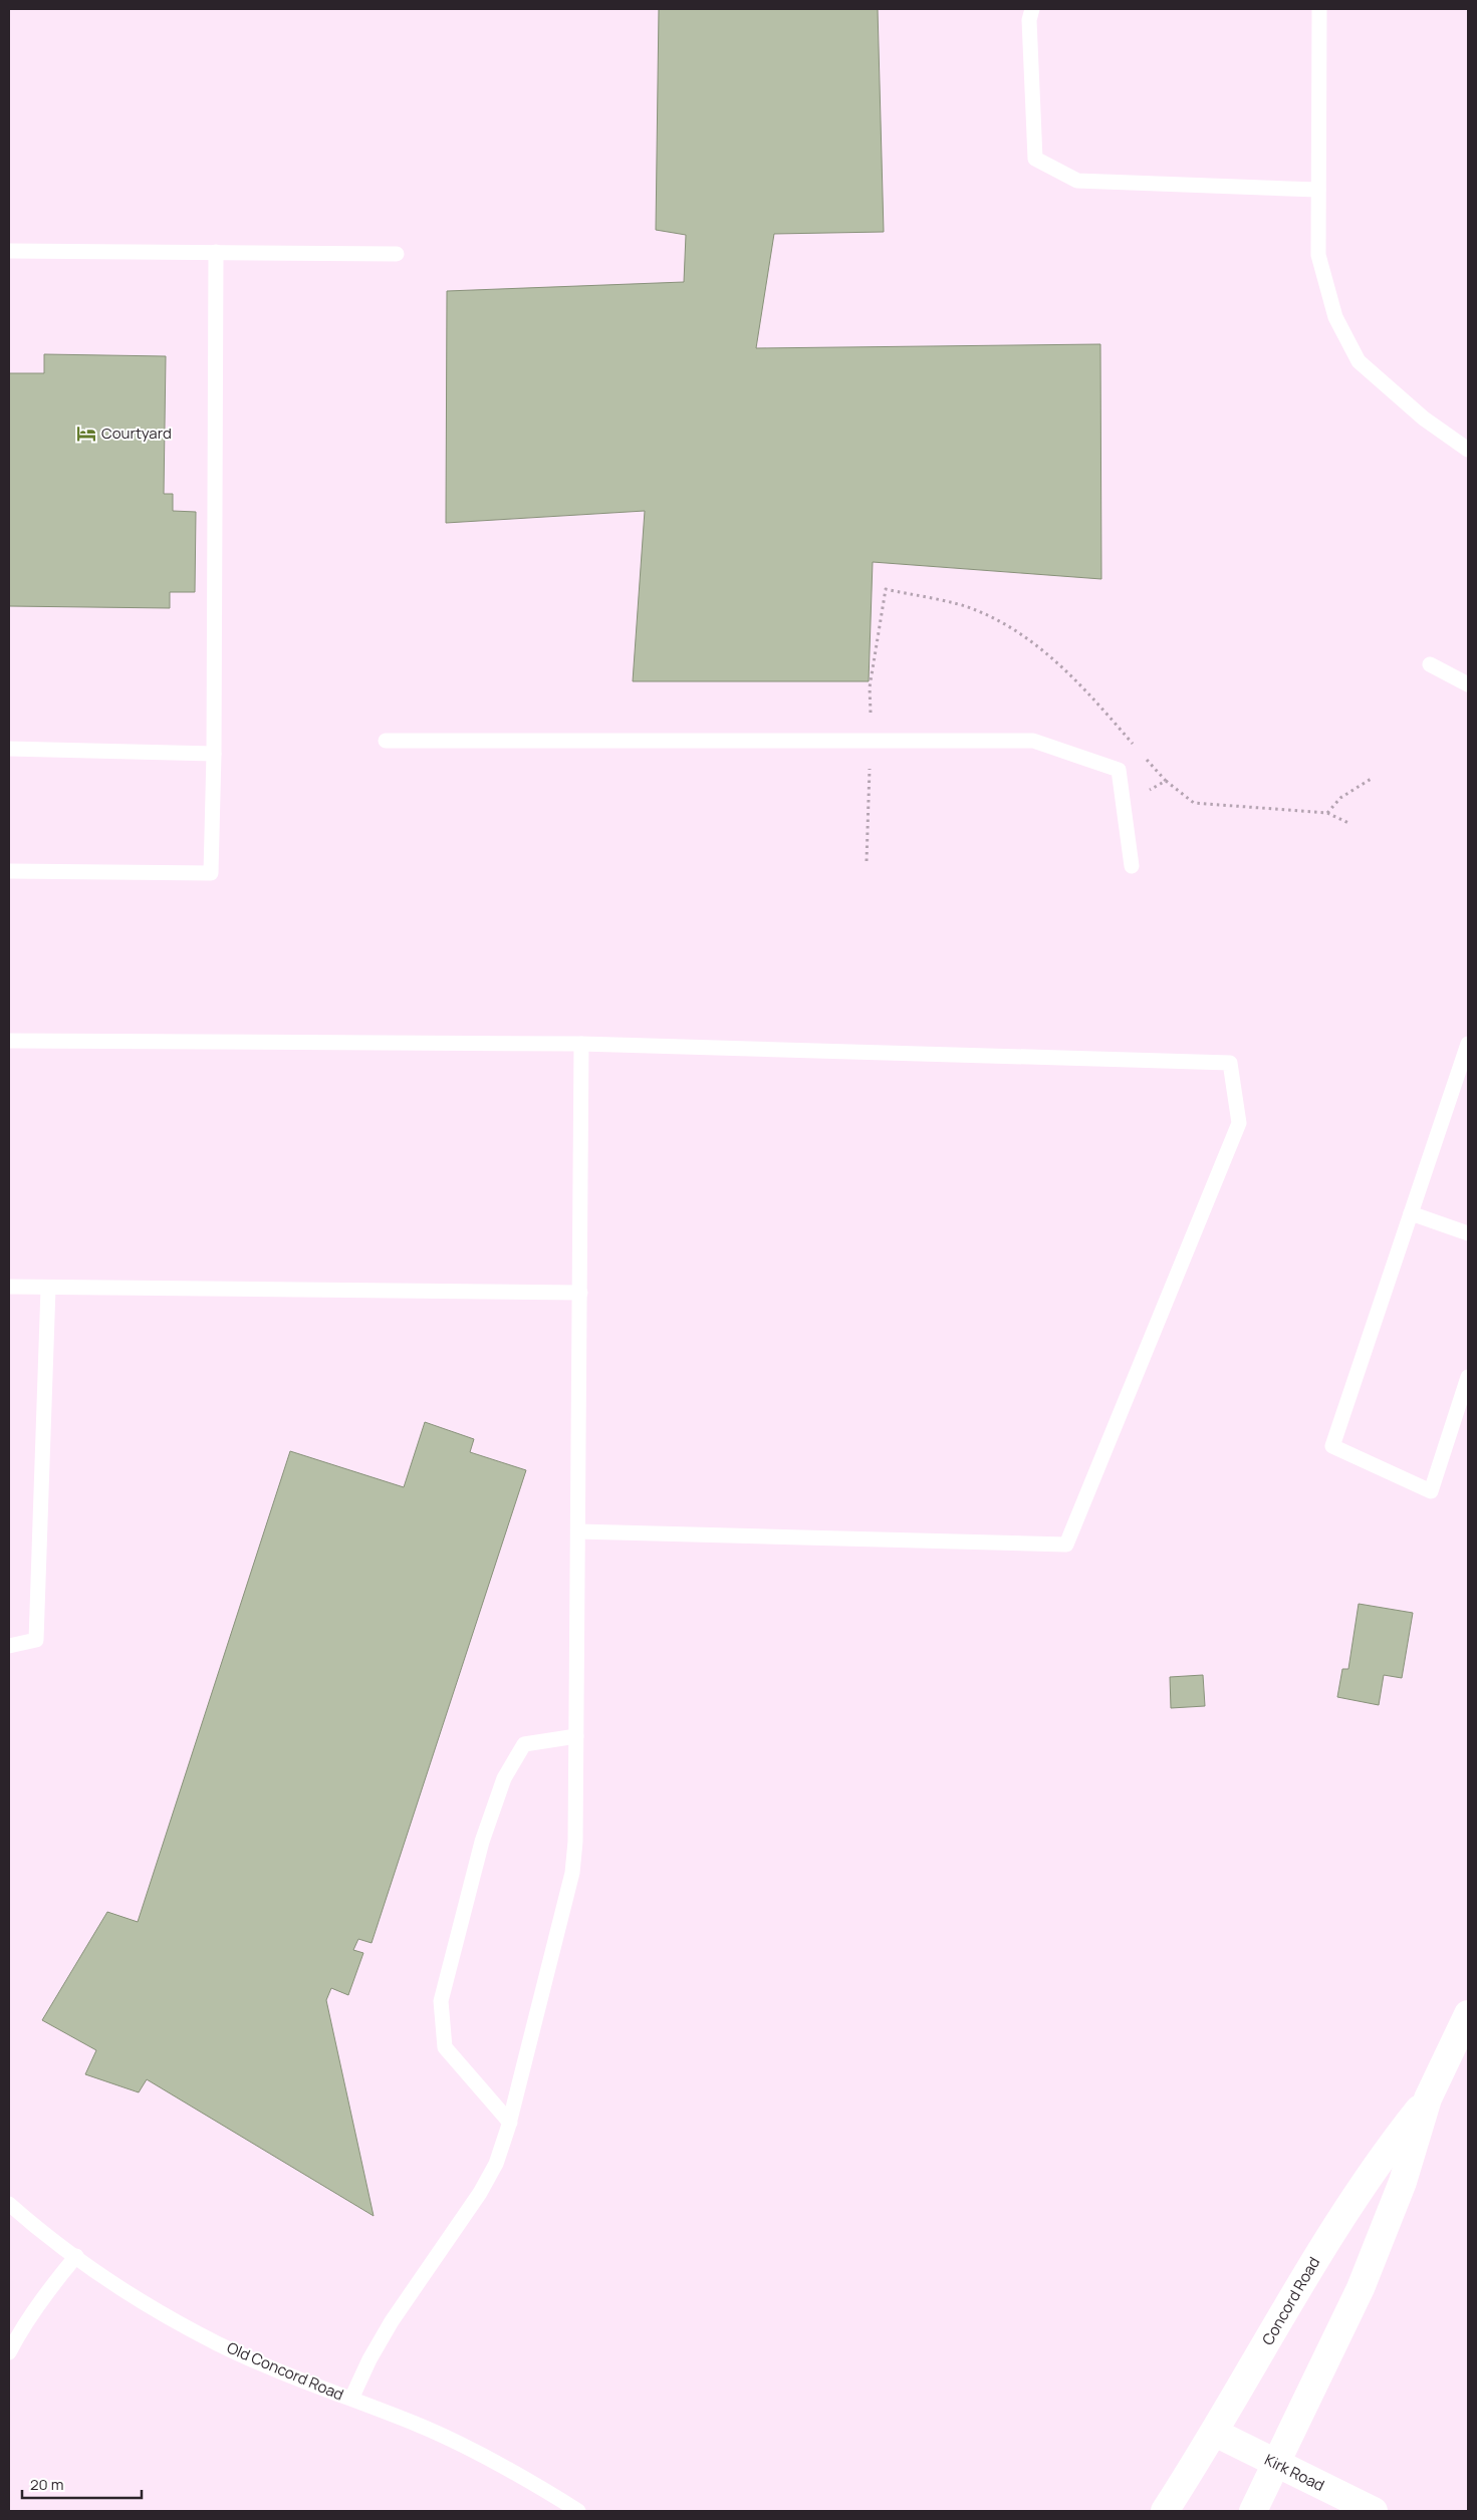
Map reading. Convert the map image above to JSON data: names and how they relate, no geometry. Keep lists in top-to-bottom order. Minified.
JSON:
{"streets":{"main road":["Concord Road","Kirk Road"],"lane":["Old Concord Road"]},"crossings":[["Concord Road","Kirk Road"]],"places":{"hotel":["Courtyard"]},"scale_bar":"20 m"}
